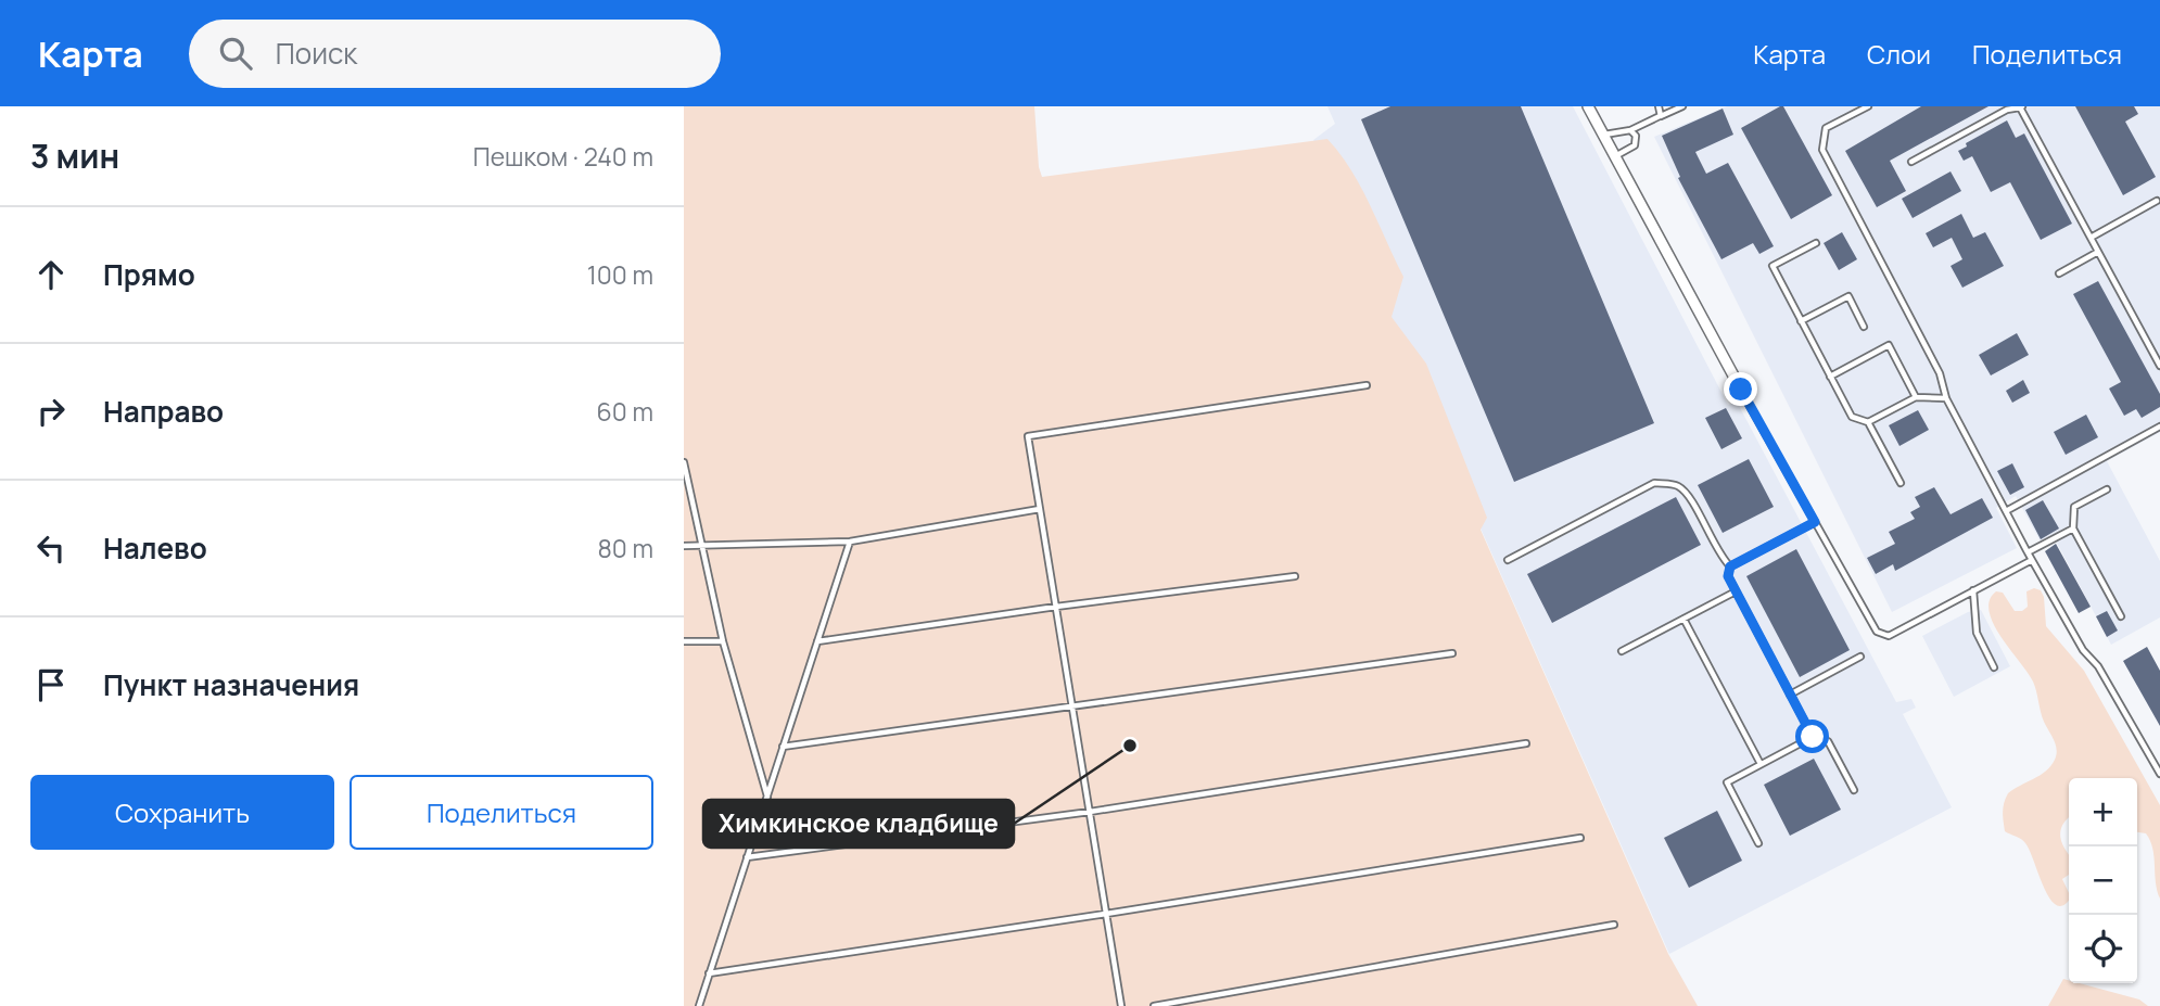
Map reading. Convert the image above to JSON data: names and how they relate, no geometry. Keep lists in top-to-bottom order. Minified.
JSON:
{"places":["Химкинское кладбище"],"page":{"header":"Карта","search":"Поиск","nav":["Карта","Слои","Поделиться"],"heading":["3 мин","Пешком · 240 m"],"list":[["Прямо","100 m"],["Направо","60 m"],["Налево","80 m"],"Пункт назначения"],"buttons":["Сохранить","Поделиться"],"map_buttons":["+","−"]}}
